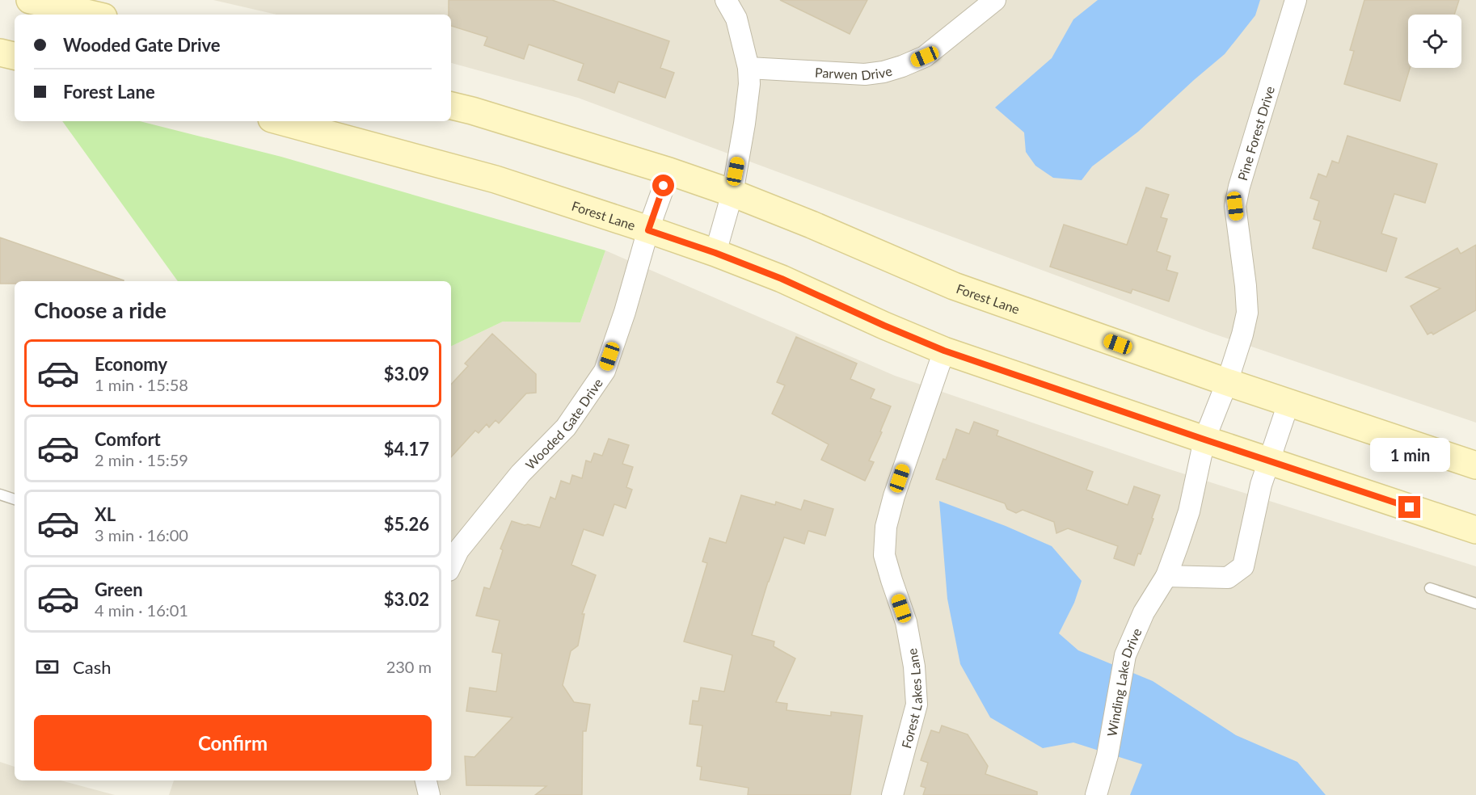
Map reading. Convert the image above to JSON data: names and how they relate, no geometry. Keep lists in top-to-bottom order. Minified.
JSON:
{"streets":{"main road":["Forest Lane"],"street":["Parwen Drive","Pine Forest Drive","Wooded Gate Drive","Winding Lake Drive","Forest Lakes Lane"]},"crossings":[["Pine Forest Drive","Forest Lane"],["Pine Forest Drive","Winding Lake Drive"],["Forest Lane","Wooded Gate Drive"],["Forest Lane","Winding Lake Drive"],["Forest Lane","Forest Lakes Lane"]],"page":{"banner":["Wooded Gate Drive","Forest Lane"],"heading":"Choose a ride","list":[{"name":"Economy","note":"1 min · 15:58","value":"$3.09"},{"name":"Comfort","note":"2 min · 15:59","value":"$4.17"},{"name":"XL","note":"3 min · 16:00","value":"$5.26"},{"name":"Green","note":"4 min · 16:01","value":"$3.02"}],"bubble":"1 min","pay":["Cash","230 m"],"buttons":"Confirm"}}
